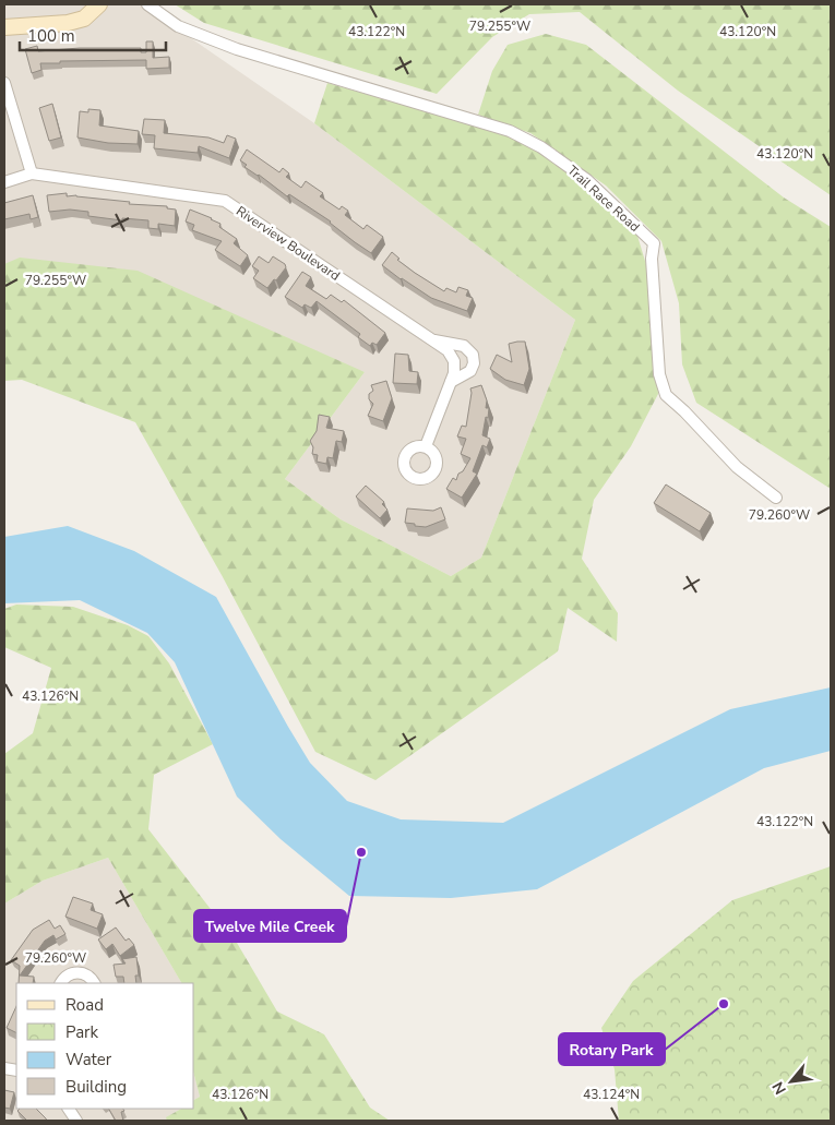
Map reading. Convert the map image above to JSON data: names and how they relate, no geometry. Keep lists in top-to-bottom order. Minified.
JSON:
{"streets":{"street":["Trail Race Road","Riverview Boulevard"]},"places":["Twelve Mile Creek","Rotary Park"],"legend":["Road","Park","Water","Building"],"scale_bar":"100 m","north":"bottom left","coordinates":["79.255°W","43.122°N","43.120°N","79.260°W","43.126°N","43.124°N"]}
